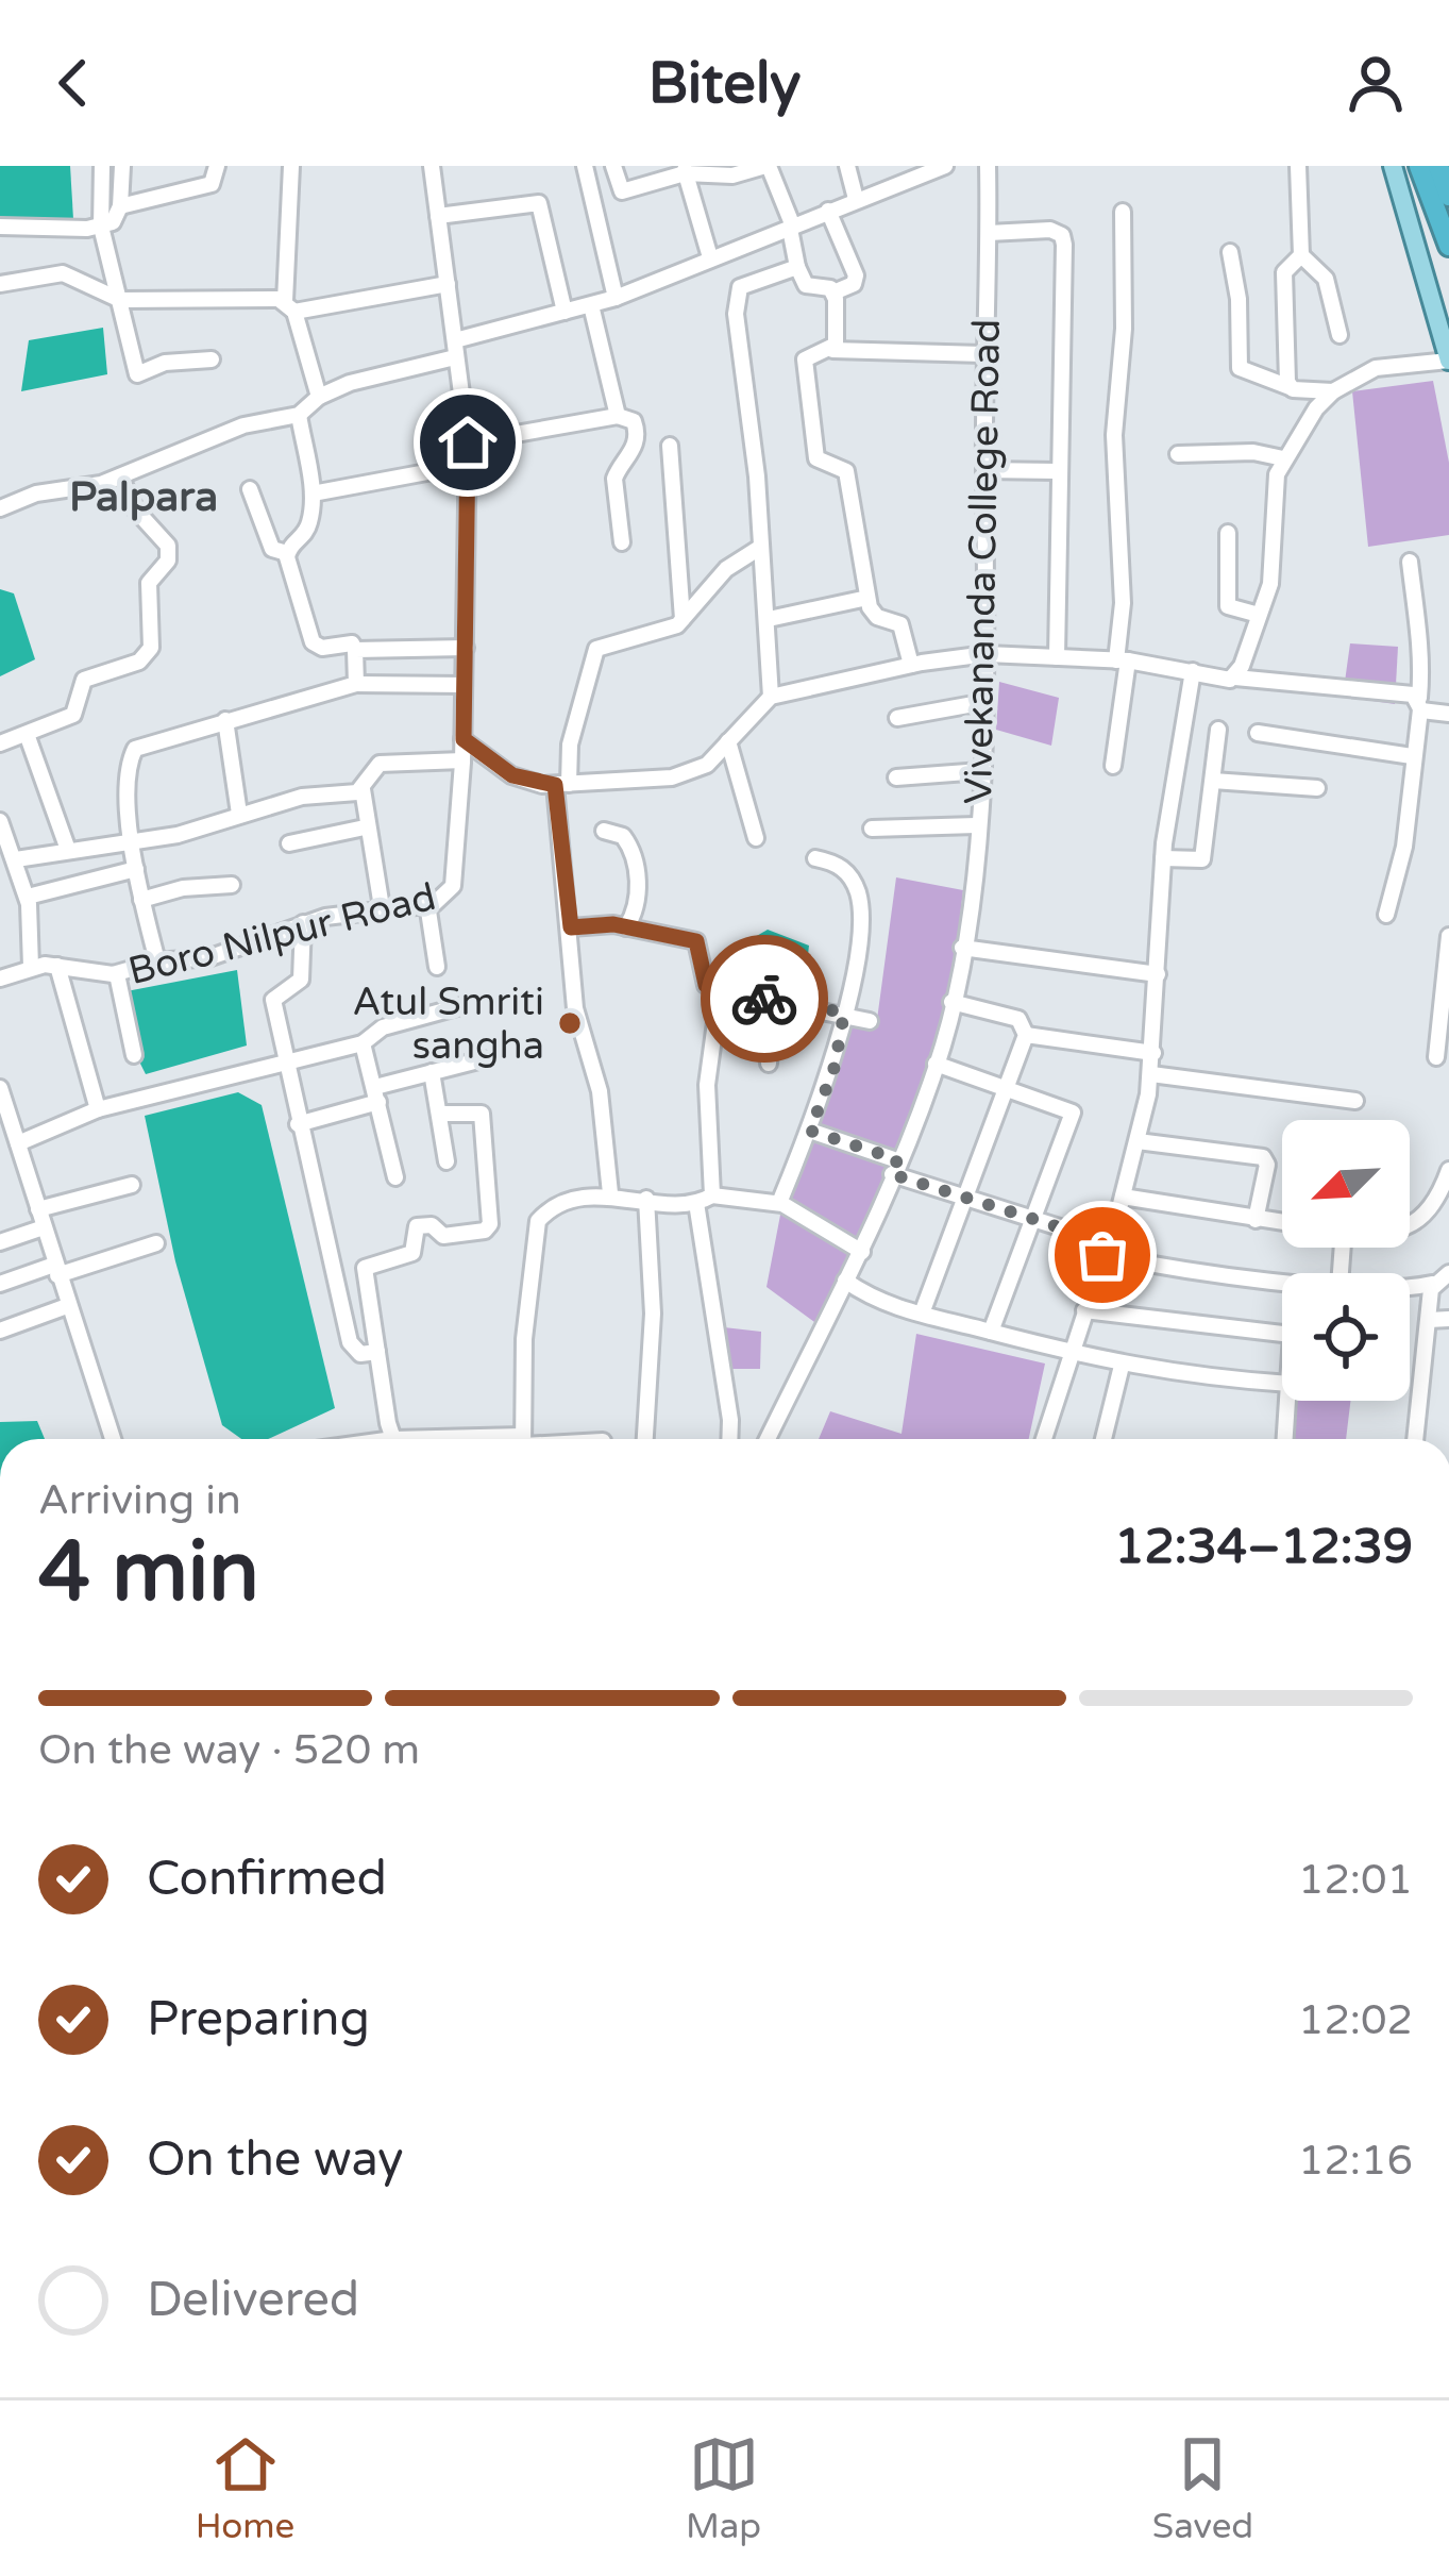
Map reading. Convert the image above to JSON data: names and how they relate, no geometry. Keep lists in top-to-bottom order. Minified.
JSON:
{"streets":{"street":["Vivekananda College Road","Boro Nilpur Road"]},"districts":["Palpara"],"places":["Atul Smriti sangha"],"north":"bottom left","page":{"header":"Bitely","heading":["4 min","Arriving in","12:34–12:39"],"bar":"On the way · 520 m","list":[["Confirmed","12:01"],["Preparing","12:02"],["On the way","12:16"],"Delivered"],"tabs":["Home","Map","Saved"]}}
